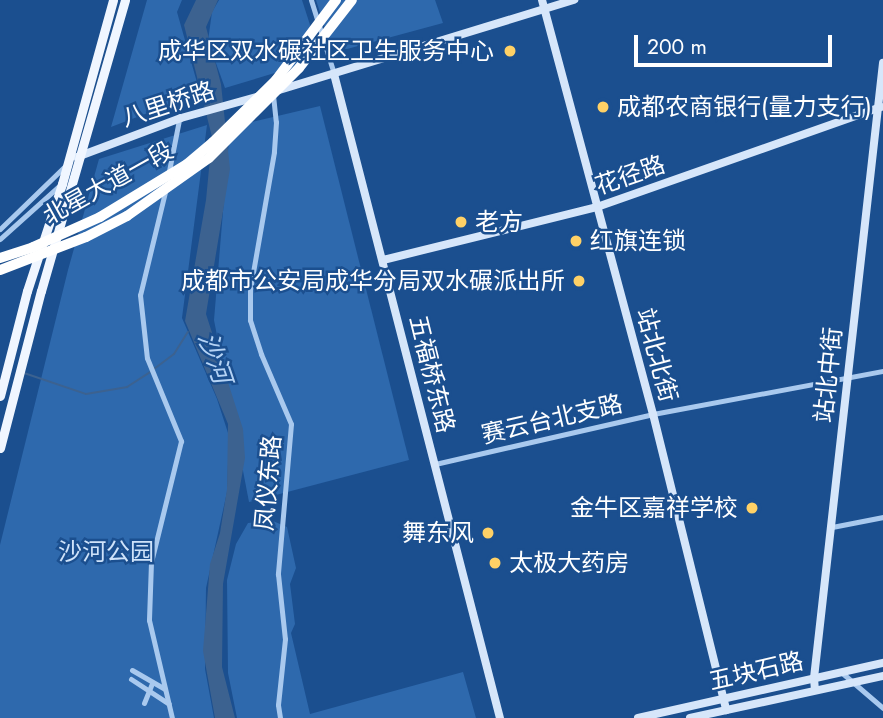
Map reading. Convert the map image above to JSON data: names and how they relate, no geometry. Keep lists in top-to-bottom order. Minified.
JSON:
{"streets":{"highway":["北星大道一段"],"street":["八里桥路","花径路","站北北街","五福桥东路","站北中街","赛云台北支路","凤仪东路","五块石路"]},"crossings":[["八里桥路","站北北街"],["八里桥路","五福桥东路"],["八里桥路","凤仪东路"],["花径路","站北北街"],["花径路","五福桥东路"],["花径路","站北中街"],["站北北街","赛云台北支路"],["站北北街","五块石路"],["五福桥东路","赛云台北支路"],["站北中街","赛云台北支路"],["站北中街","五块石路"]],"water":["沙河"],"parks":["沙河公园"],"places":["成华区双水碾社区卫生服务中心","成都农商银行(量力支行)","老方","红旗连锁","成都市公安局成华分局双水碾派出所","金牛区嘉祥学校","舞东风","太极大药房"],"scale_bar":"200 m"}
